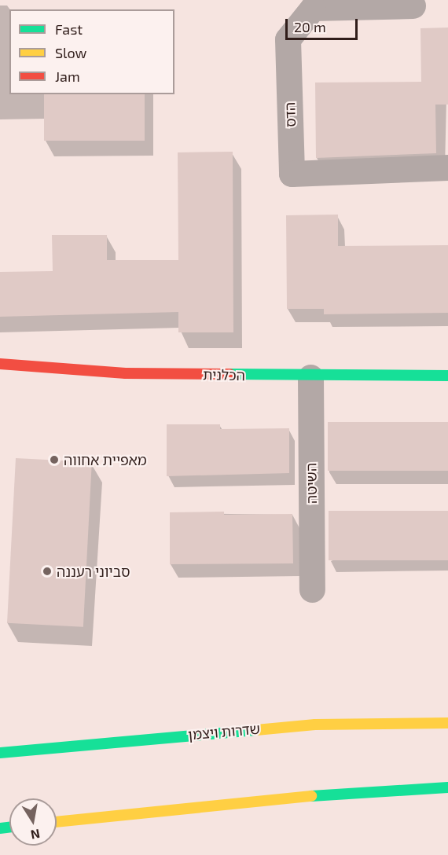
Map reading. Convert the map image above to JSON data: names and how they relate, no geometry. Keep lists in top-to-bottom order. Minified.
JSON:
{"streets":{"main road":["הכלנית","שדרות ויצמן"],"street":["הדס","השיטה"]},"crossings":[["הכלנית","השיטה"]],"places":["מאפיית אחווה","סביוני רעננה"],"legend":["Fast","Slow","Jam"],"scale_bar":"20 m","north":"bottom"}
